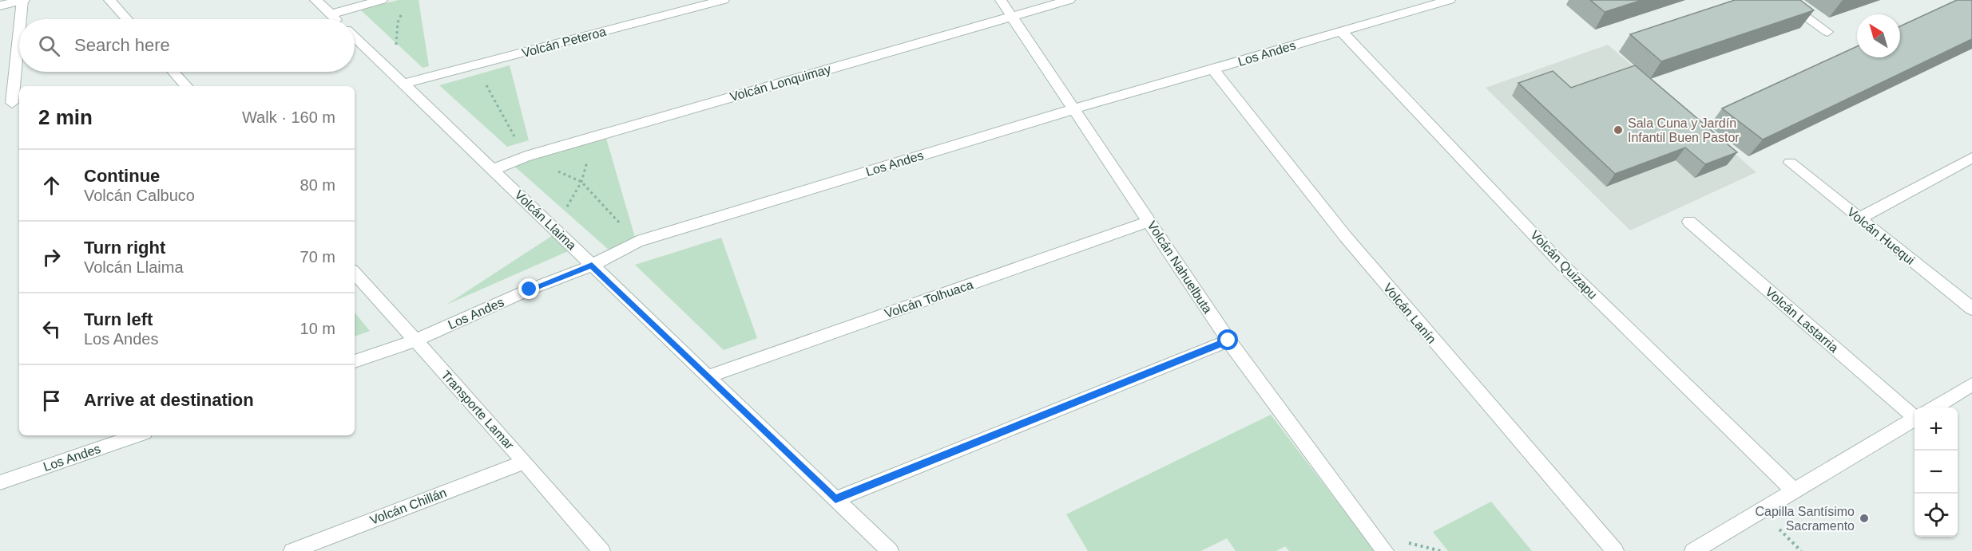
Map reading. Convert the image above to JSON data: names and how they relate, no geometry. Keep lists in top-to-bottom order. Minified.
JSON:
{"streets":{"street":["Volcán Peteroa","Los Andes","Volcán Lonquimay","Volcán Llaima","Volcán Huequi","Volcán Quizapu","Volcán Nahuelbuta","Volcán Tolhuaca","Volcán Lanín","Volcán Lastarria","Transporte Lamar","Volcán Chillán"]},"crossings":[["Volcán Peteroa","Volcán Llaima"],["Los Andes","Volcán Llaima"],["Los Andes","Volcán Quizapu"],["Los Andes","Volcán Nahuelbuta"],["Los Andes","Volcán Lanín"],["Los Andes","Transporte Lamar"],["Volcán Lonquimay","Volcán Llaima"],["Volcán Lonquimay","Volcán Nahuelbuta"],["Volcán Llaima","Volcán Tolhuaca"],["Volcán Nahuelbuta","Volcán Tolhuaca"],["Transporte Lamar","Volcán Chillán"]],"places":["Sala Cuna y Jardín Infantil Buen Pastor","Capilla Santísimo Sacramento"],"north":"top left","page":{"search":"Search here","heading":["2 min","Walk · 160 m"],"list":[["Continue","Volcán Calbuco","80 m"],["Turn right","Volcán Llaima","70 m"],["Turn left","Los Andes","10 m"],"Arrive at destination"],"map_buttons":["+","−"]}}
